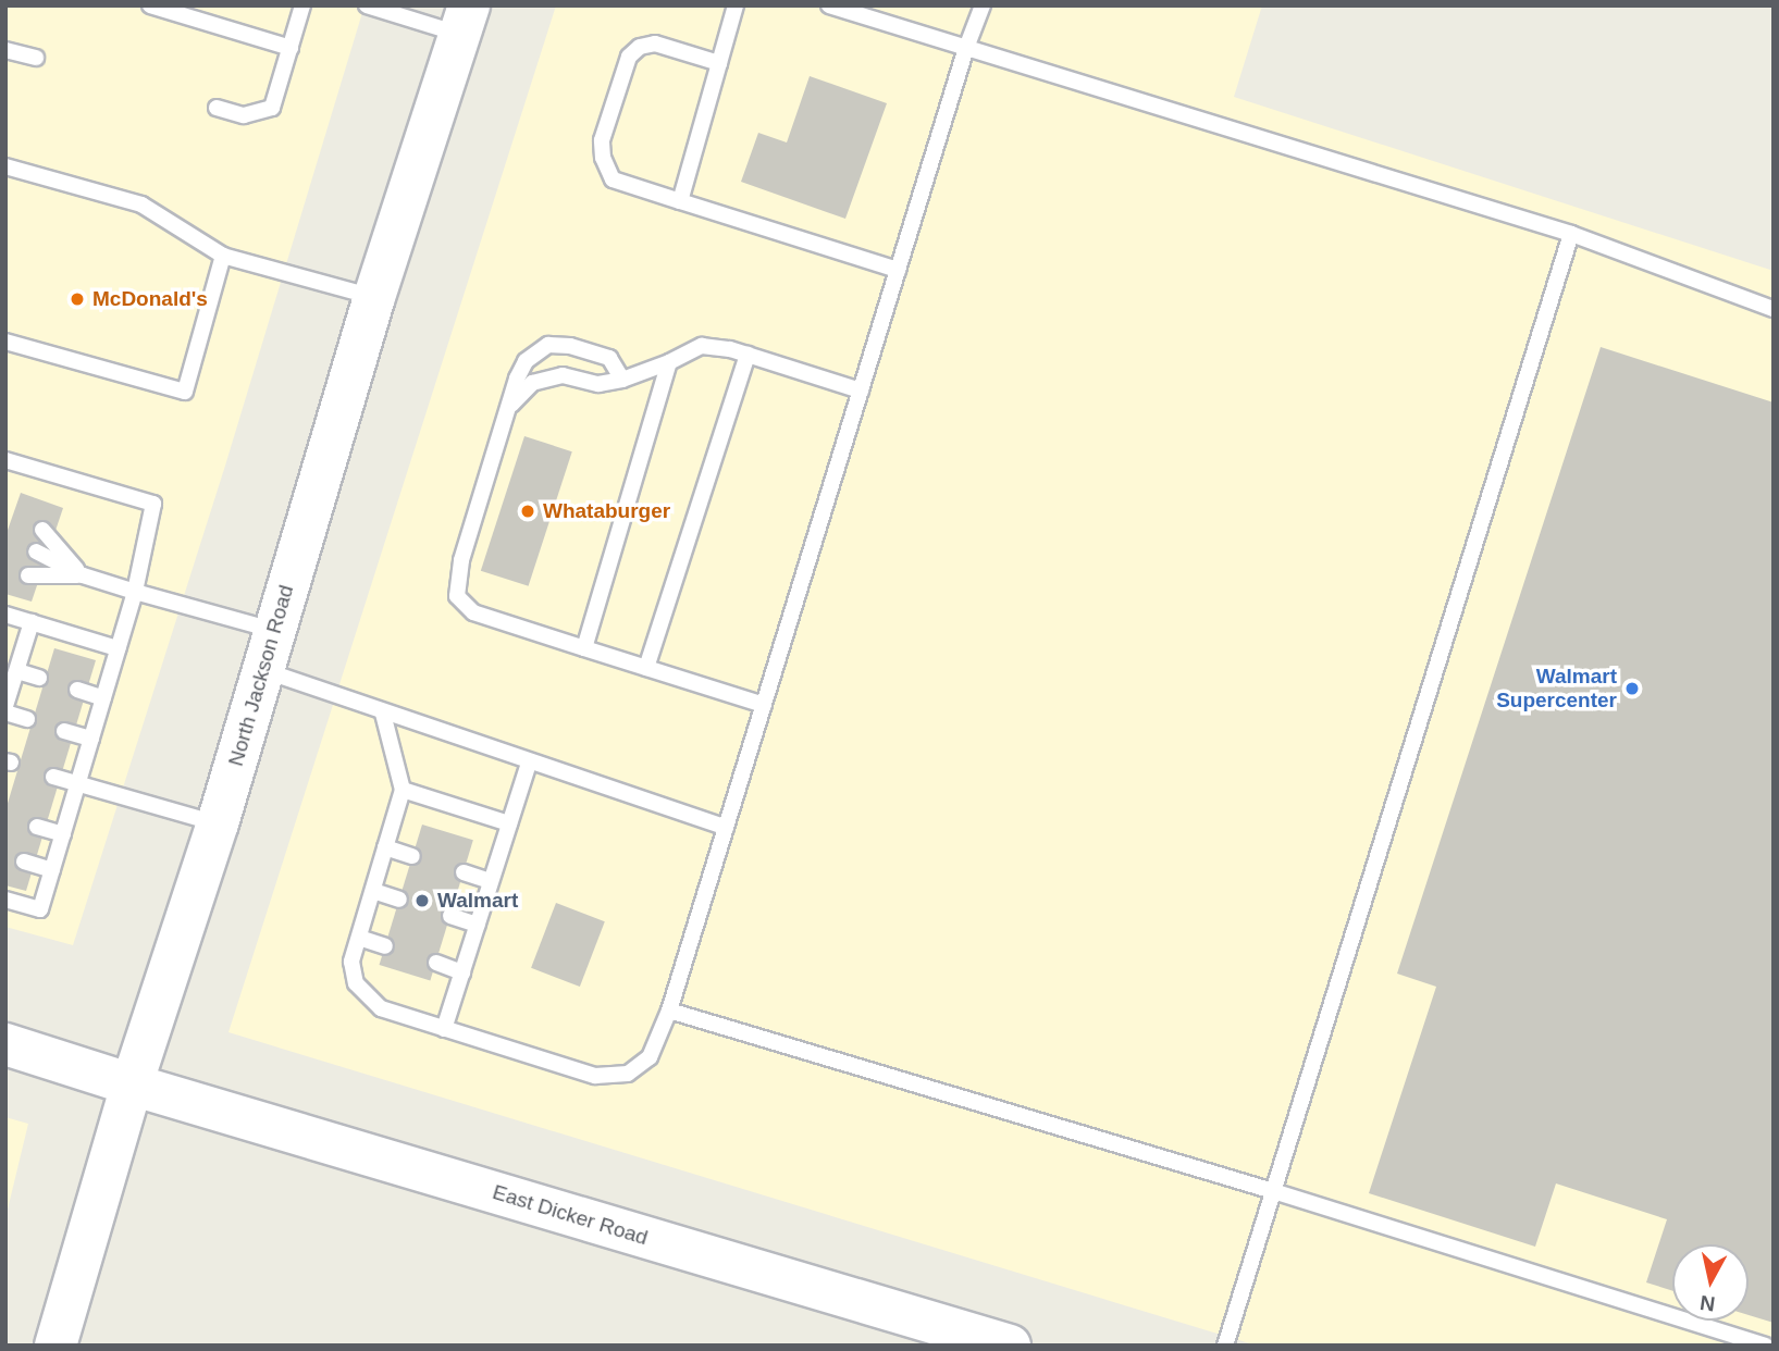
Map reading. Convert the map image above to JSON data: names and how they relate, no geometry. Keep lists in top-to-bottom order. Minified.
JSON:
{"streets":{"main road":["North Jackson Road","East Dicker Road"]},"crossings":[["North Jackson Road","East Dicker Road"]],"places":["McDonald's","Whataburger","Walmart Supercenter","Walmart"],"north":"bottom"}
